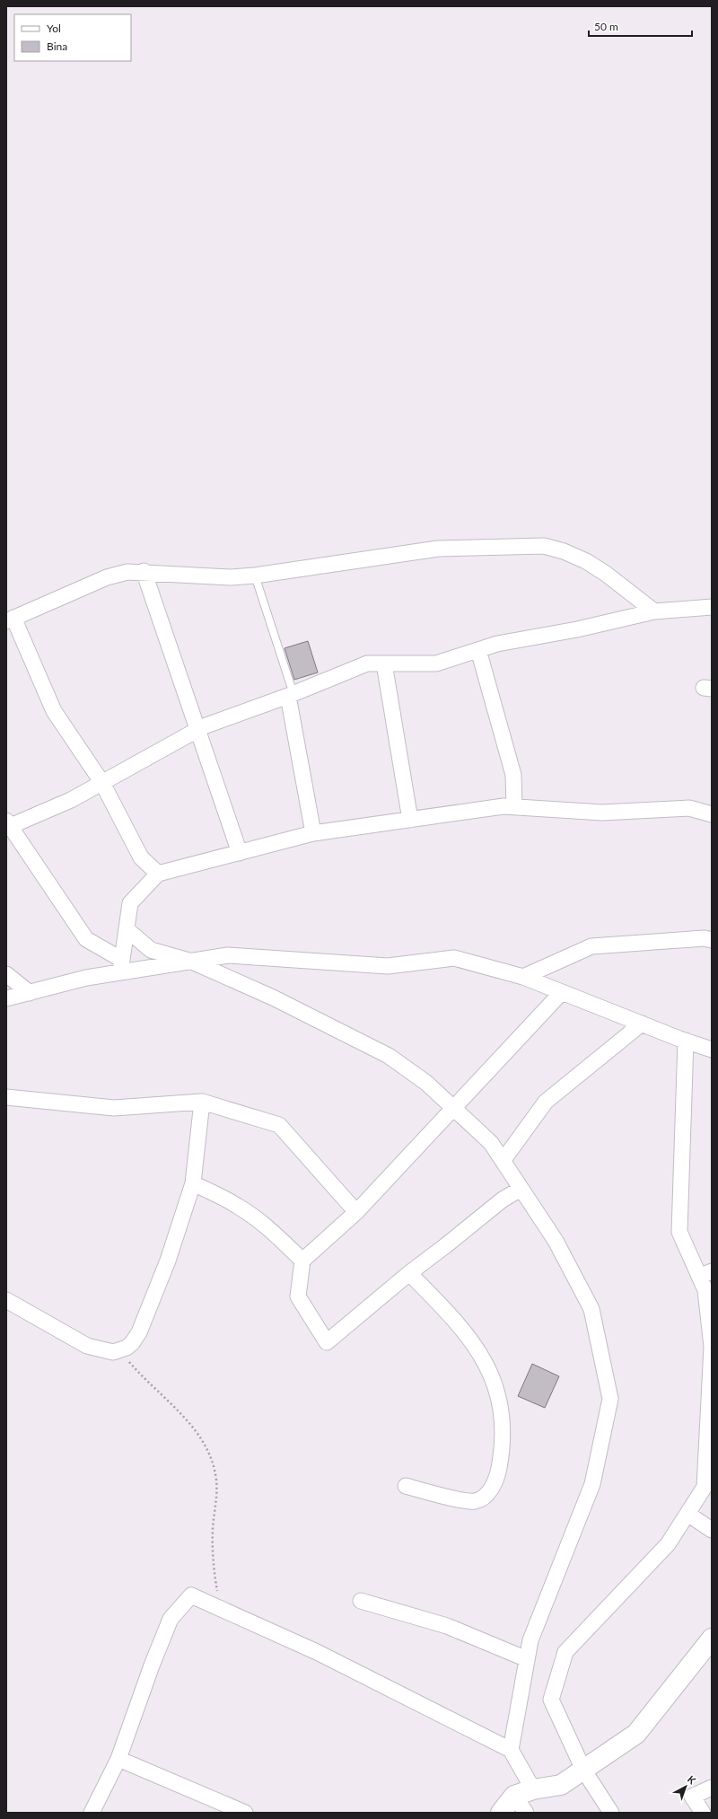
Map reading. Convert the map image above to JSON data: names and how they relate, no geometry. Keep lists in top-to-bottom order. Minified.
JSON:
{"legend":["Yol","Bina"],"scale_bar":"50 m","north":"top right"}
